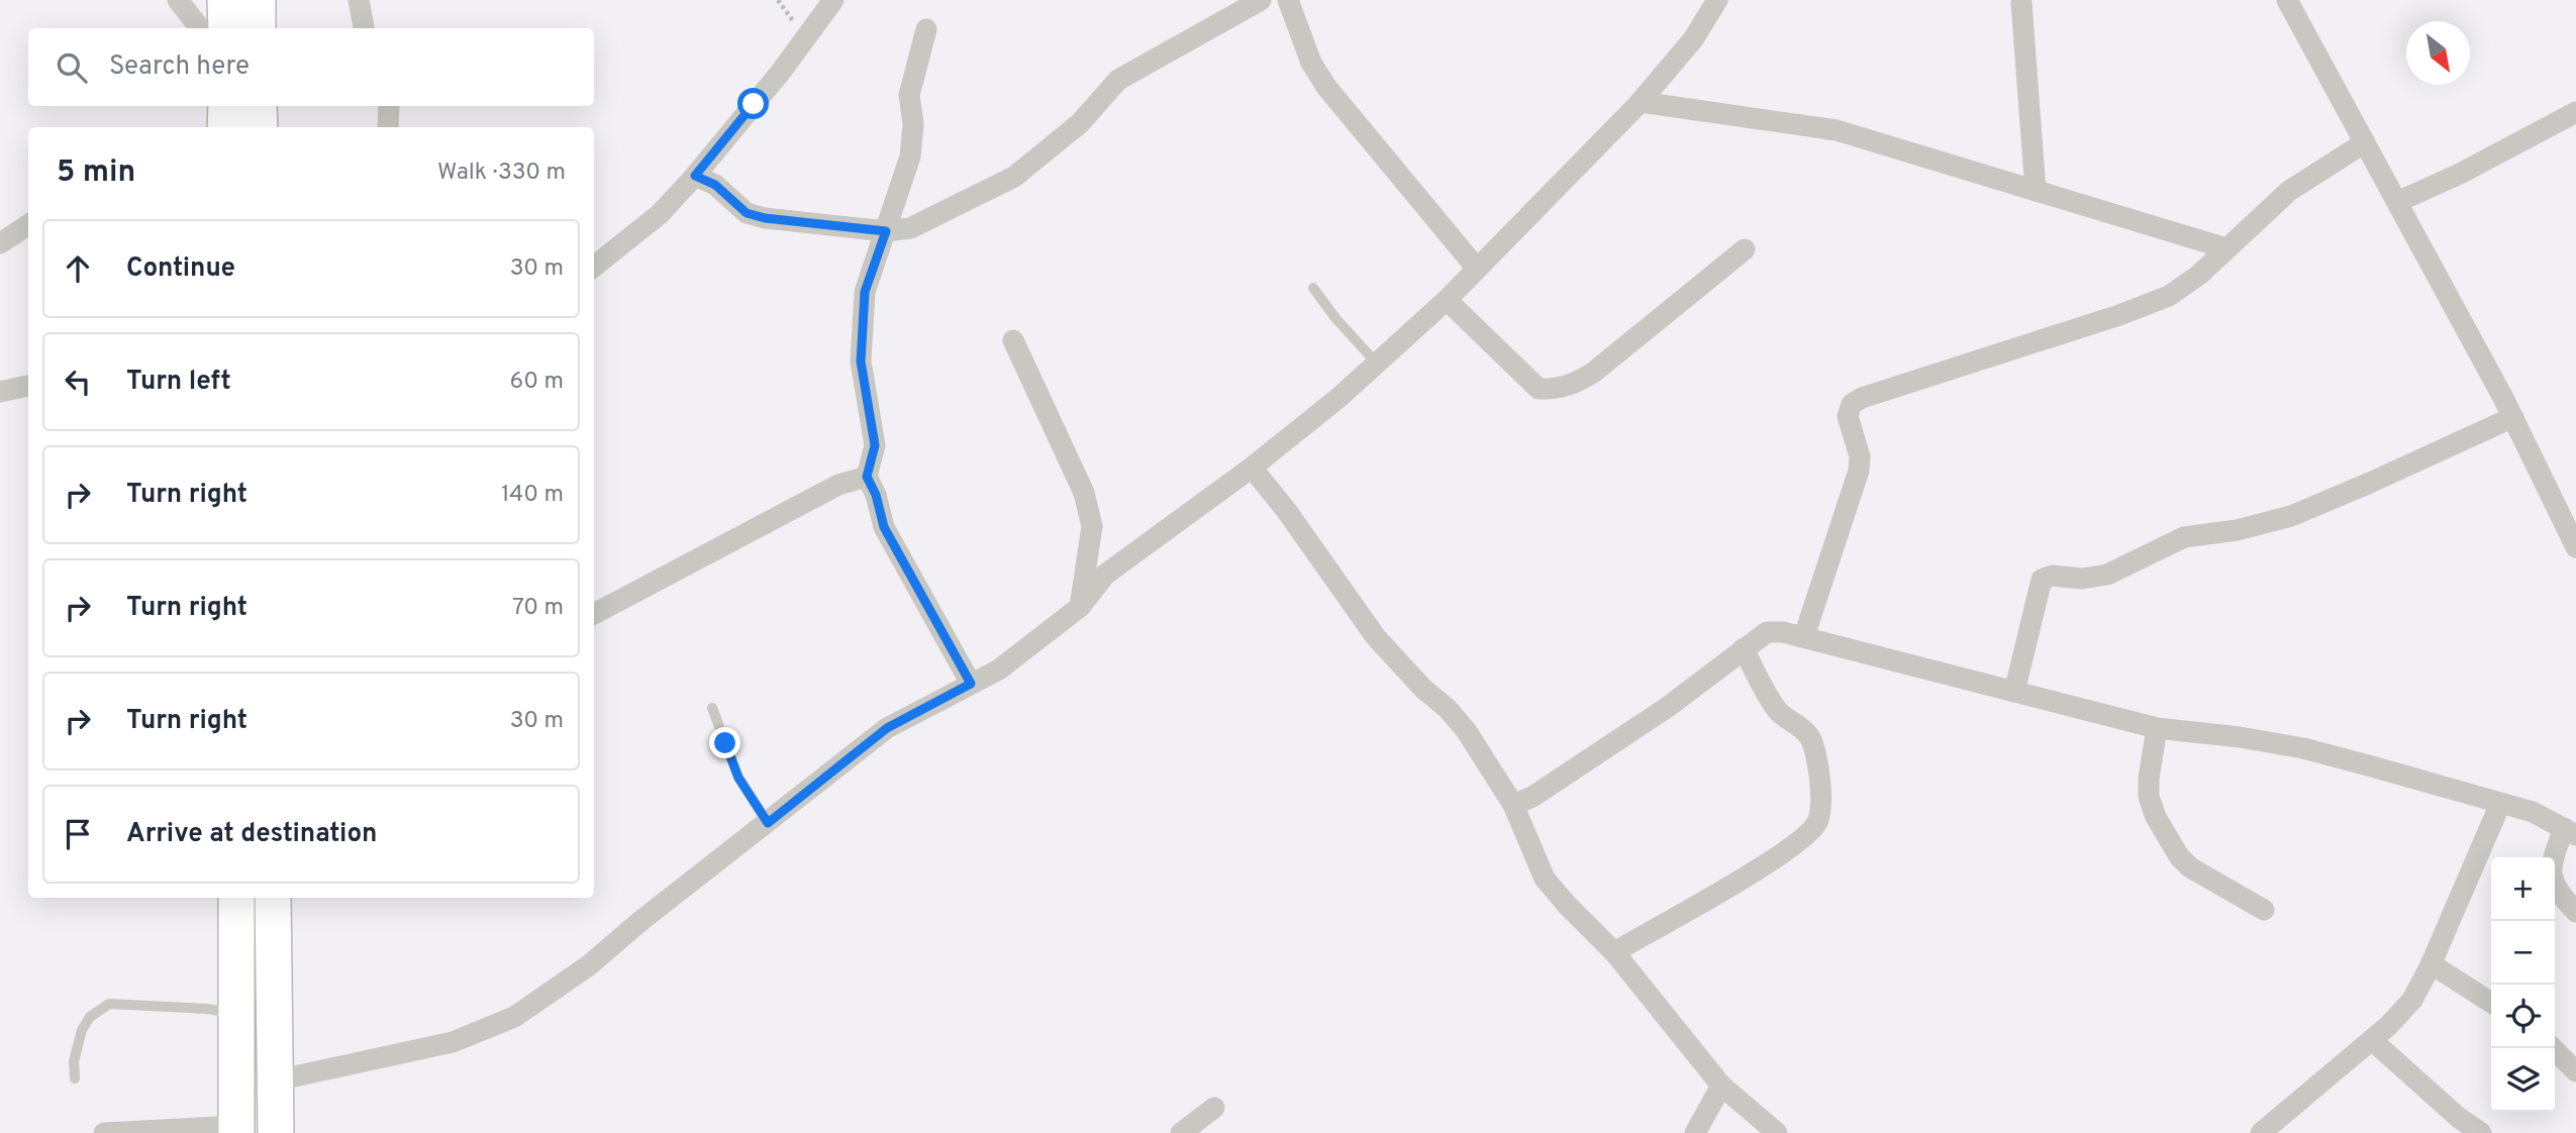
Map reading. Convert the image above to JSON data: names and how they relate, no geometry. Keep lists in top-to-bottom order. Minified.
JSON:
{"north":"bottom right","page":{"search":"Search here","heading":["5 min","Walk · 330 m"],"list":[["Continue","30 m"],["Turn left","60 m"],["Turn right","140 m"],["Turn right","70 m"],["Turn right","30 m"],"Arrive at destination"],"map_buttons":["+","−"]}}
